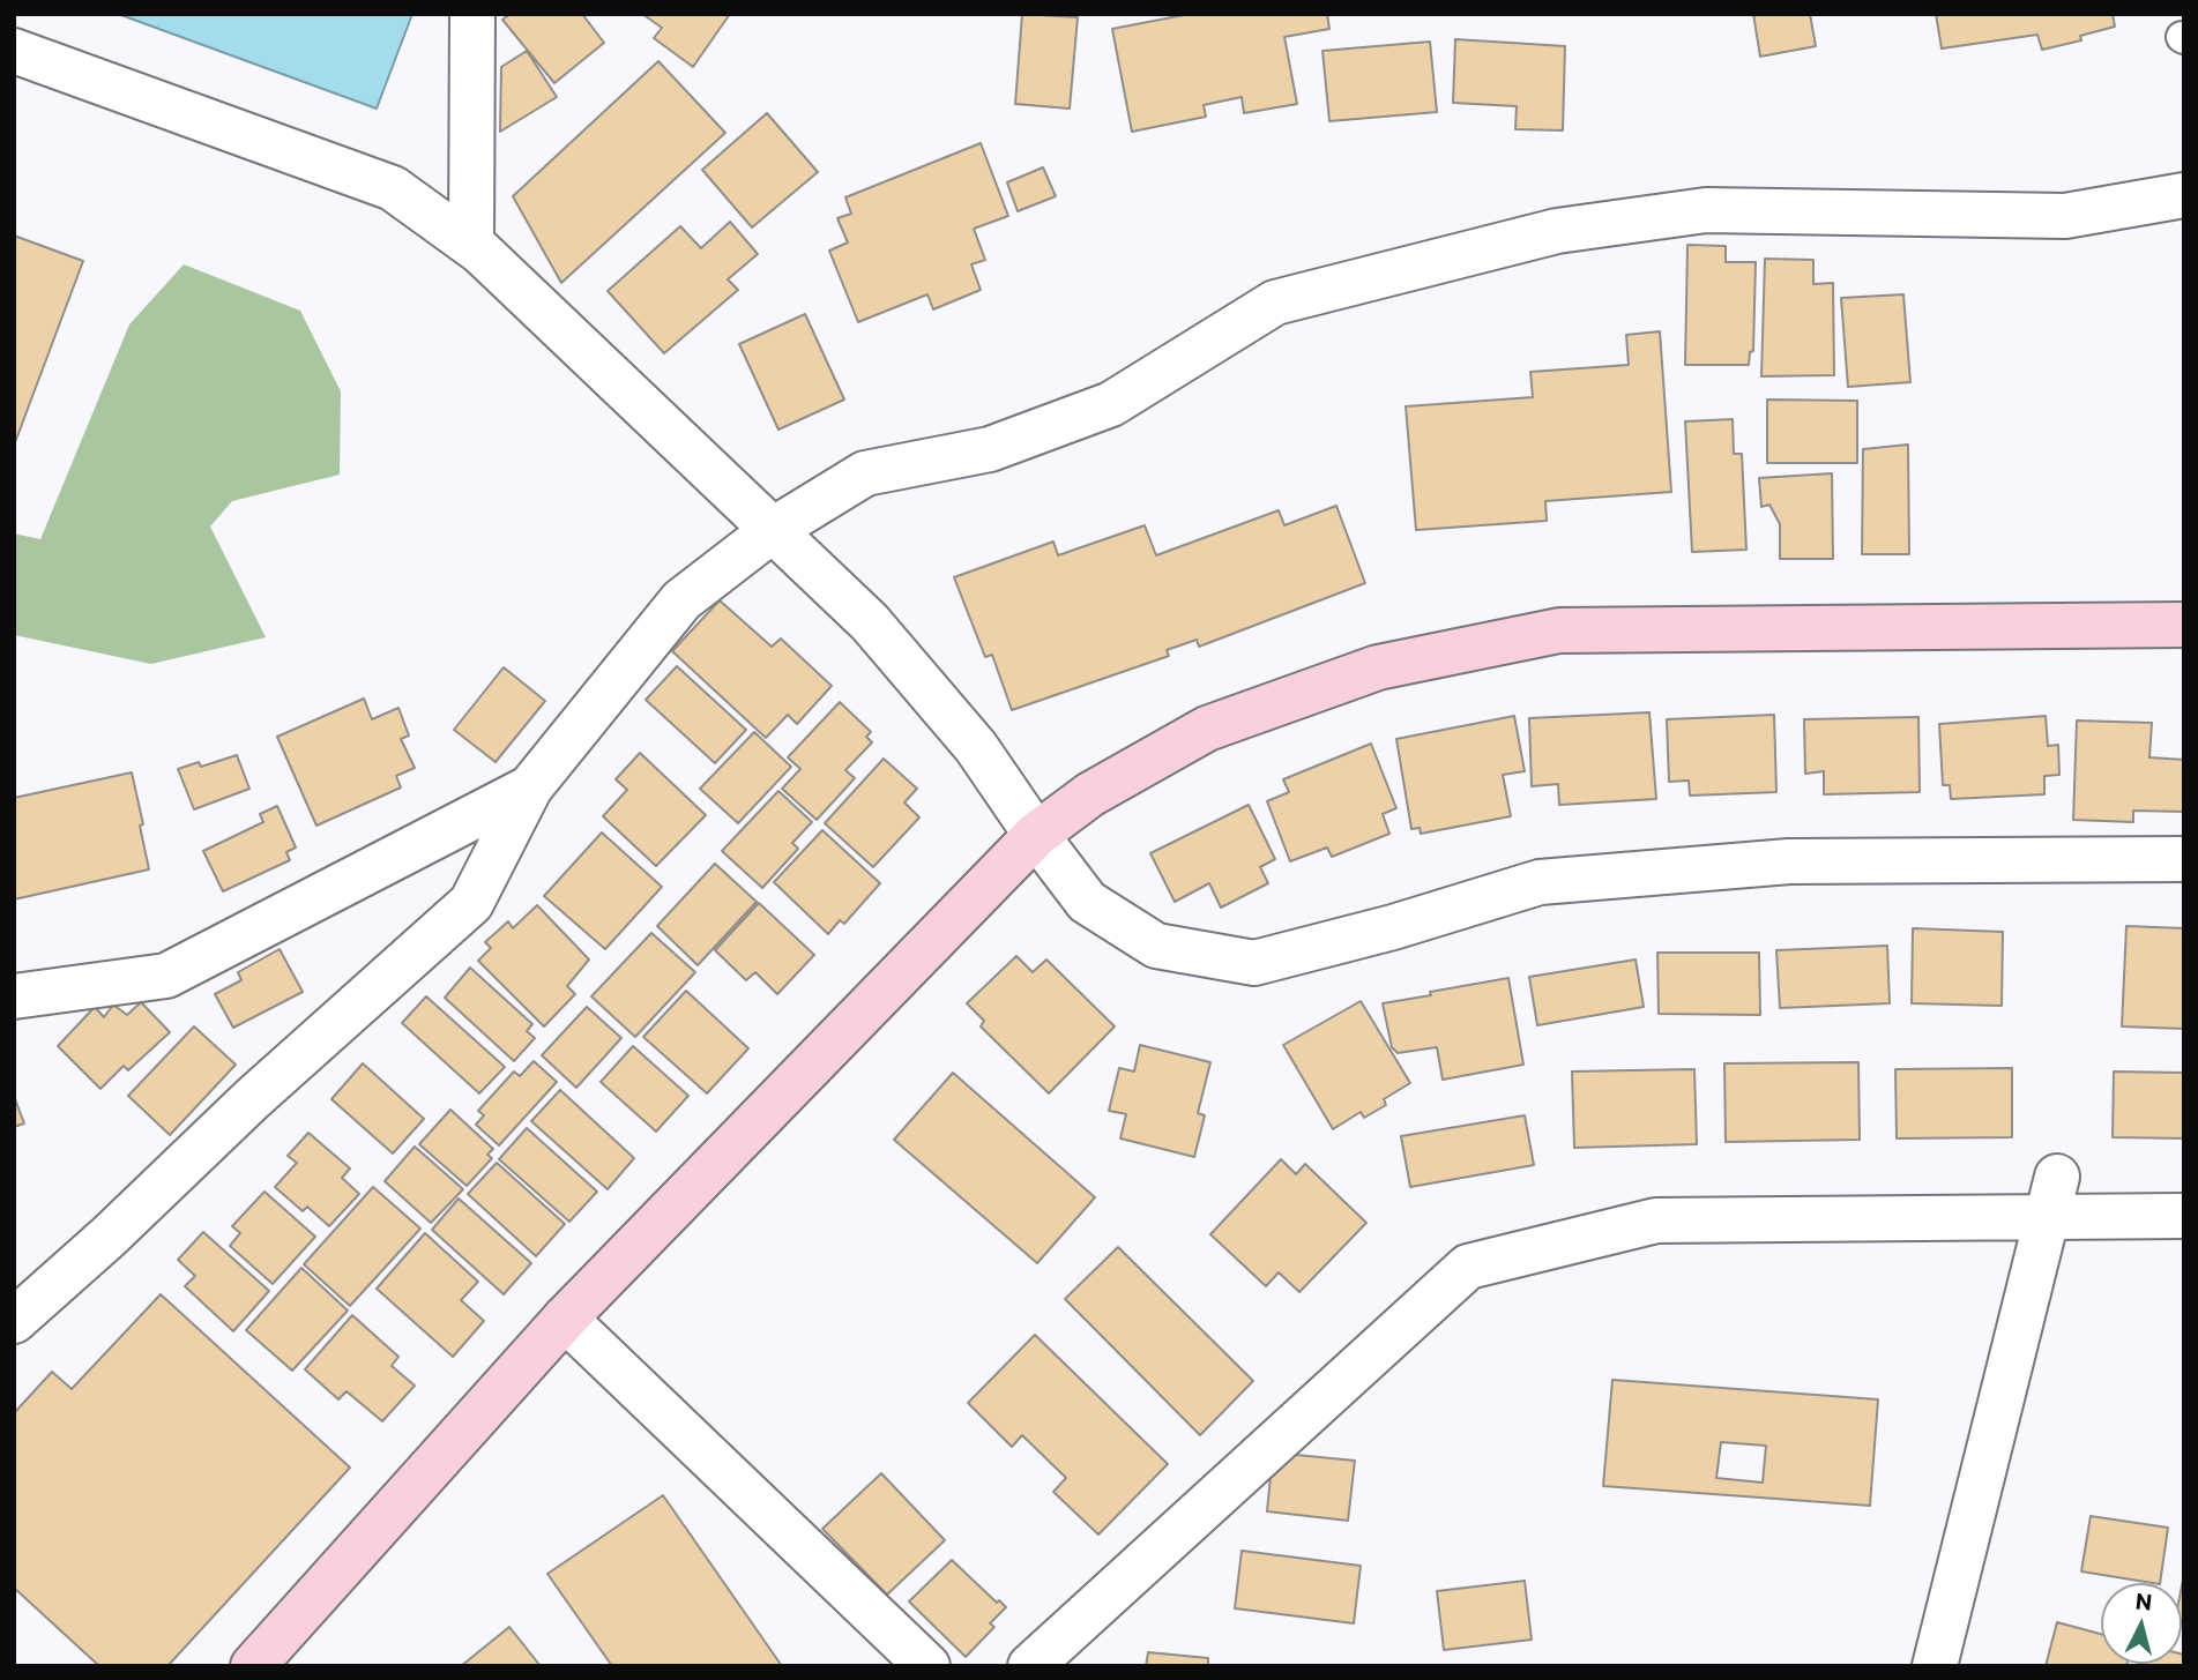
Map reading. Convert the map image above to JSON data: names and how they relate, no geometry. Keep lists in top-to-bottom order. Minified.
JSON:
{"north":"top"}
